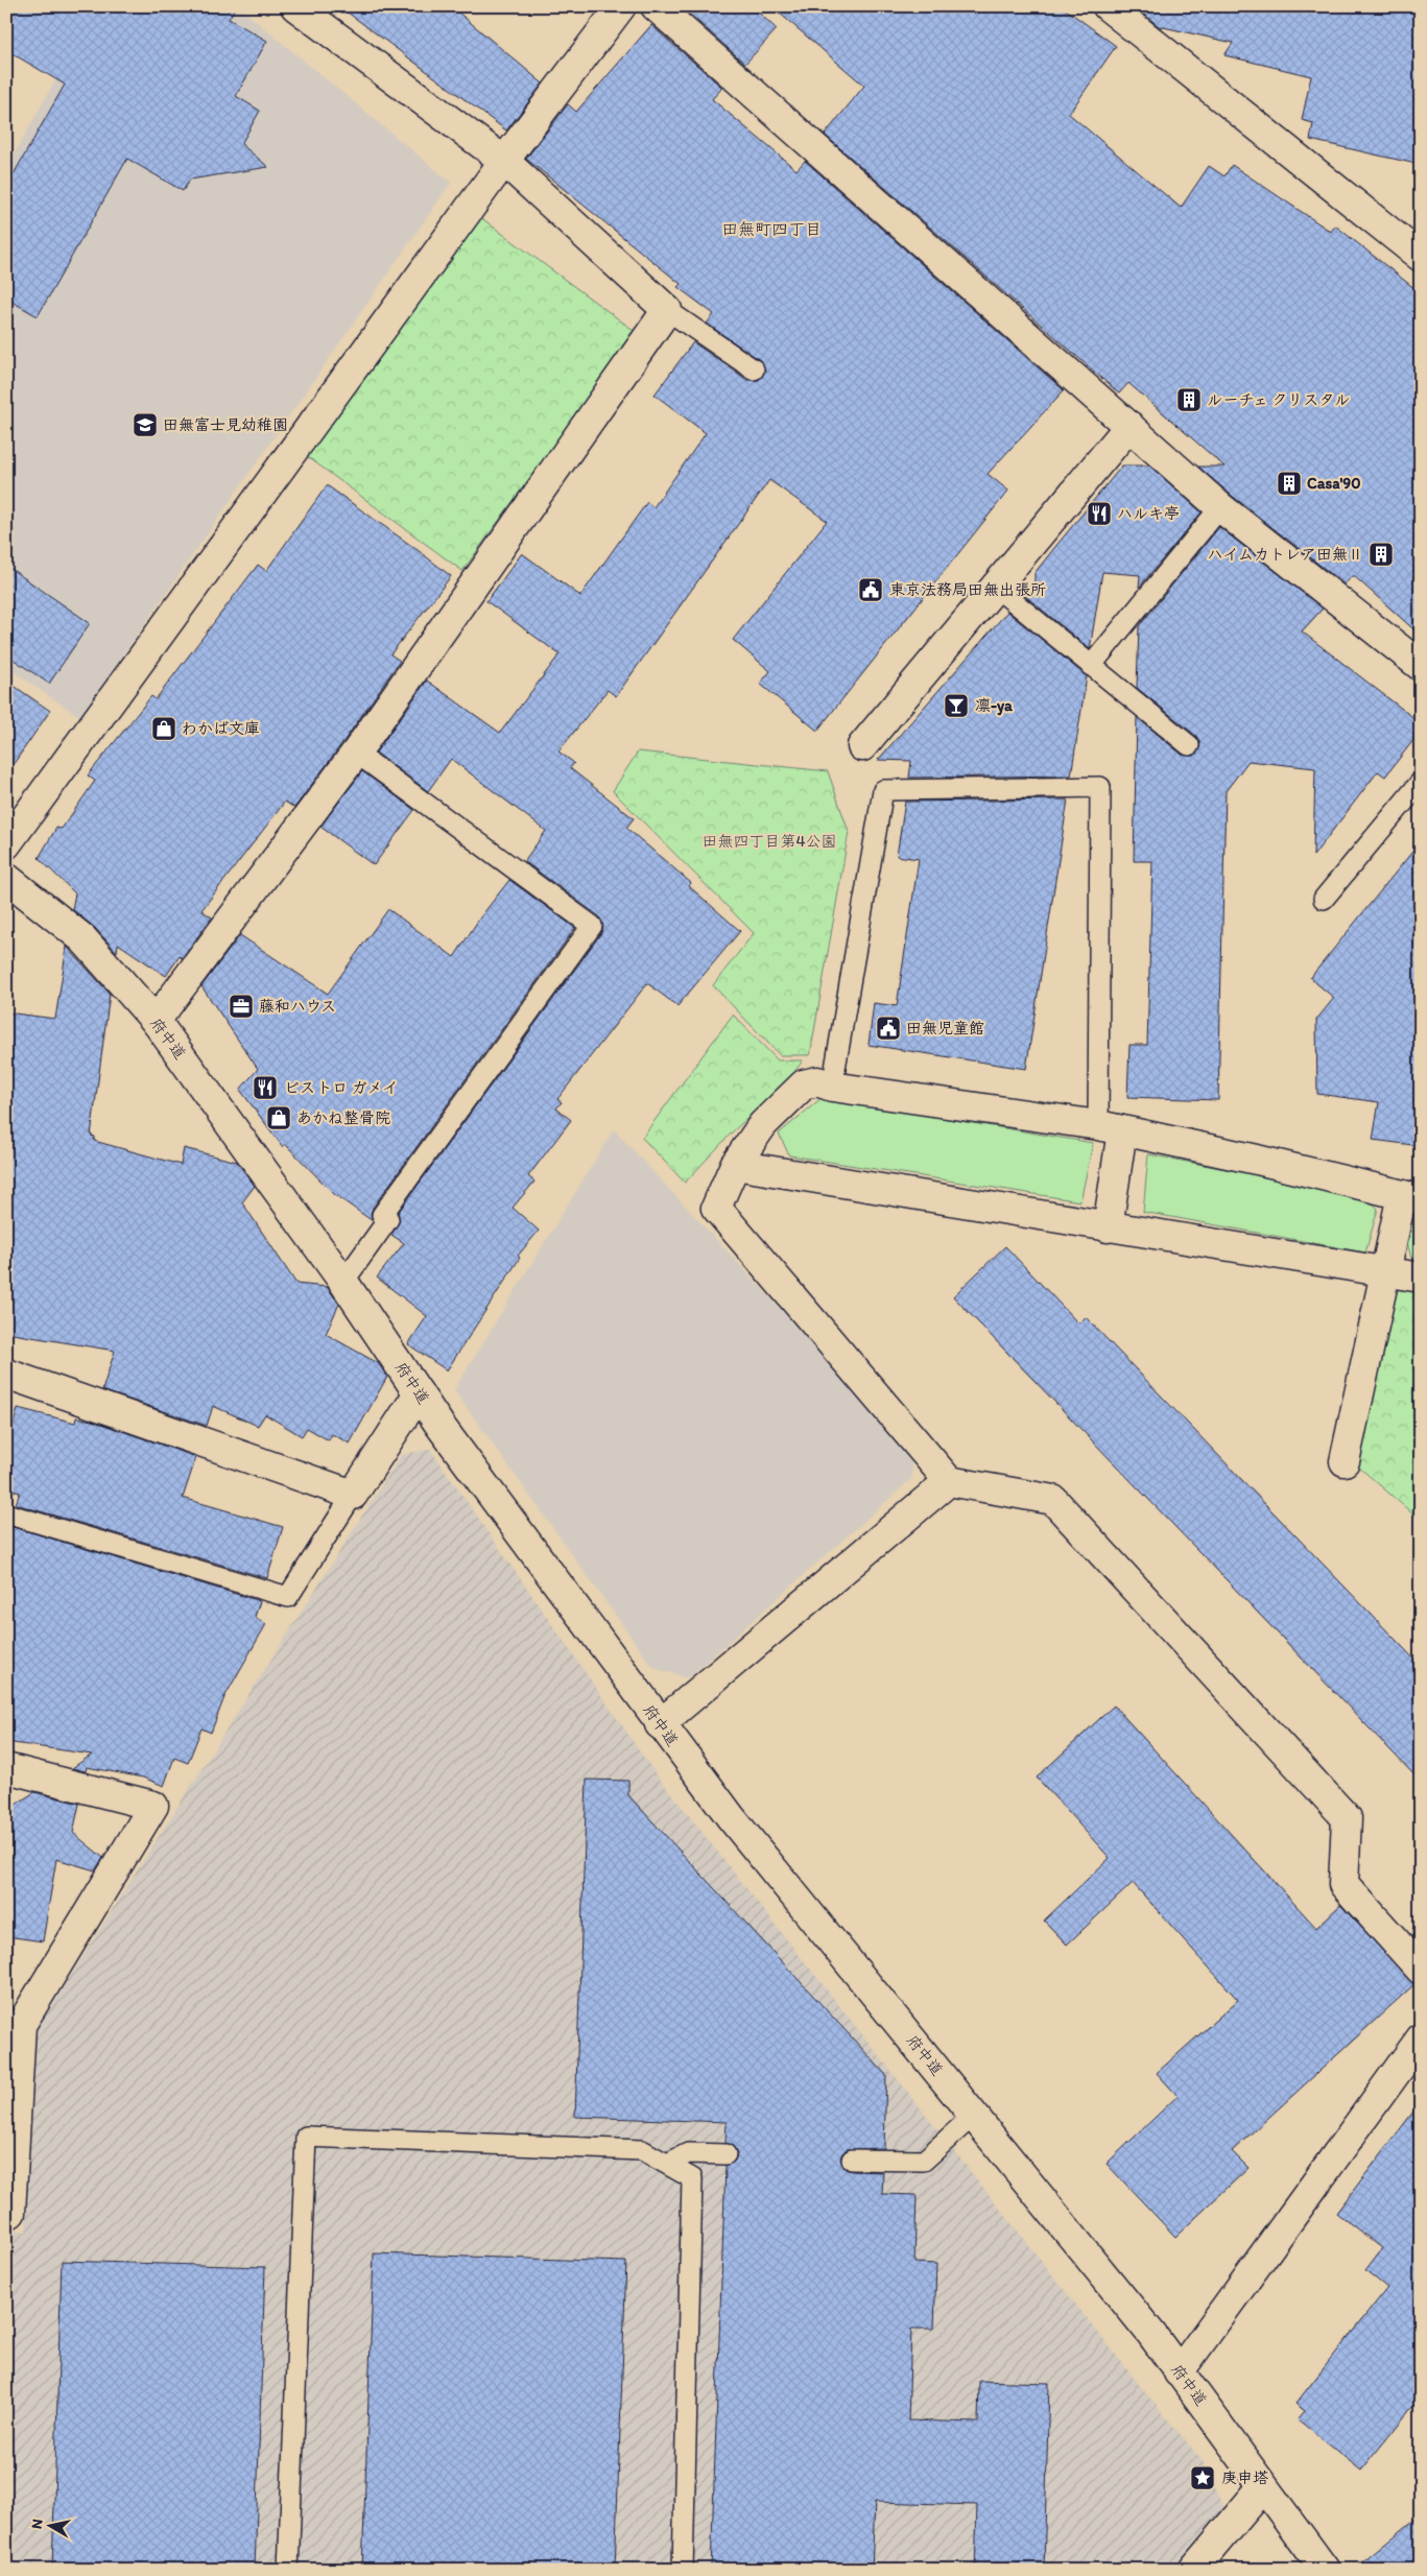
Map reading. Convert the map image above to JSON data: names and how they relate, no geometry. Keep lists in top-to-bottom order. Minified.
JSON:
{"streets":{"street":["府中道"]},"districts":["田無町四丁目"],"parks":["田無四丁目第4公園"],"places":{"building":["ルーチェ クリスタル","Casa'90","ハイムカトレア田無Ⅱ"],"school or university":["田無富士見幼稚園"],"restaurant":["ハルキ亭","ビストロ ガメイ"],"public building":["東京法務局田無出張所","田無児童館"],"bar":["凛-ya"],"shop":["わかば文庫","あかね整骨院"],"office":["藤和ハウス"],"place":["庚申塔"]},"north":"left"}
